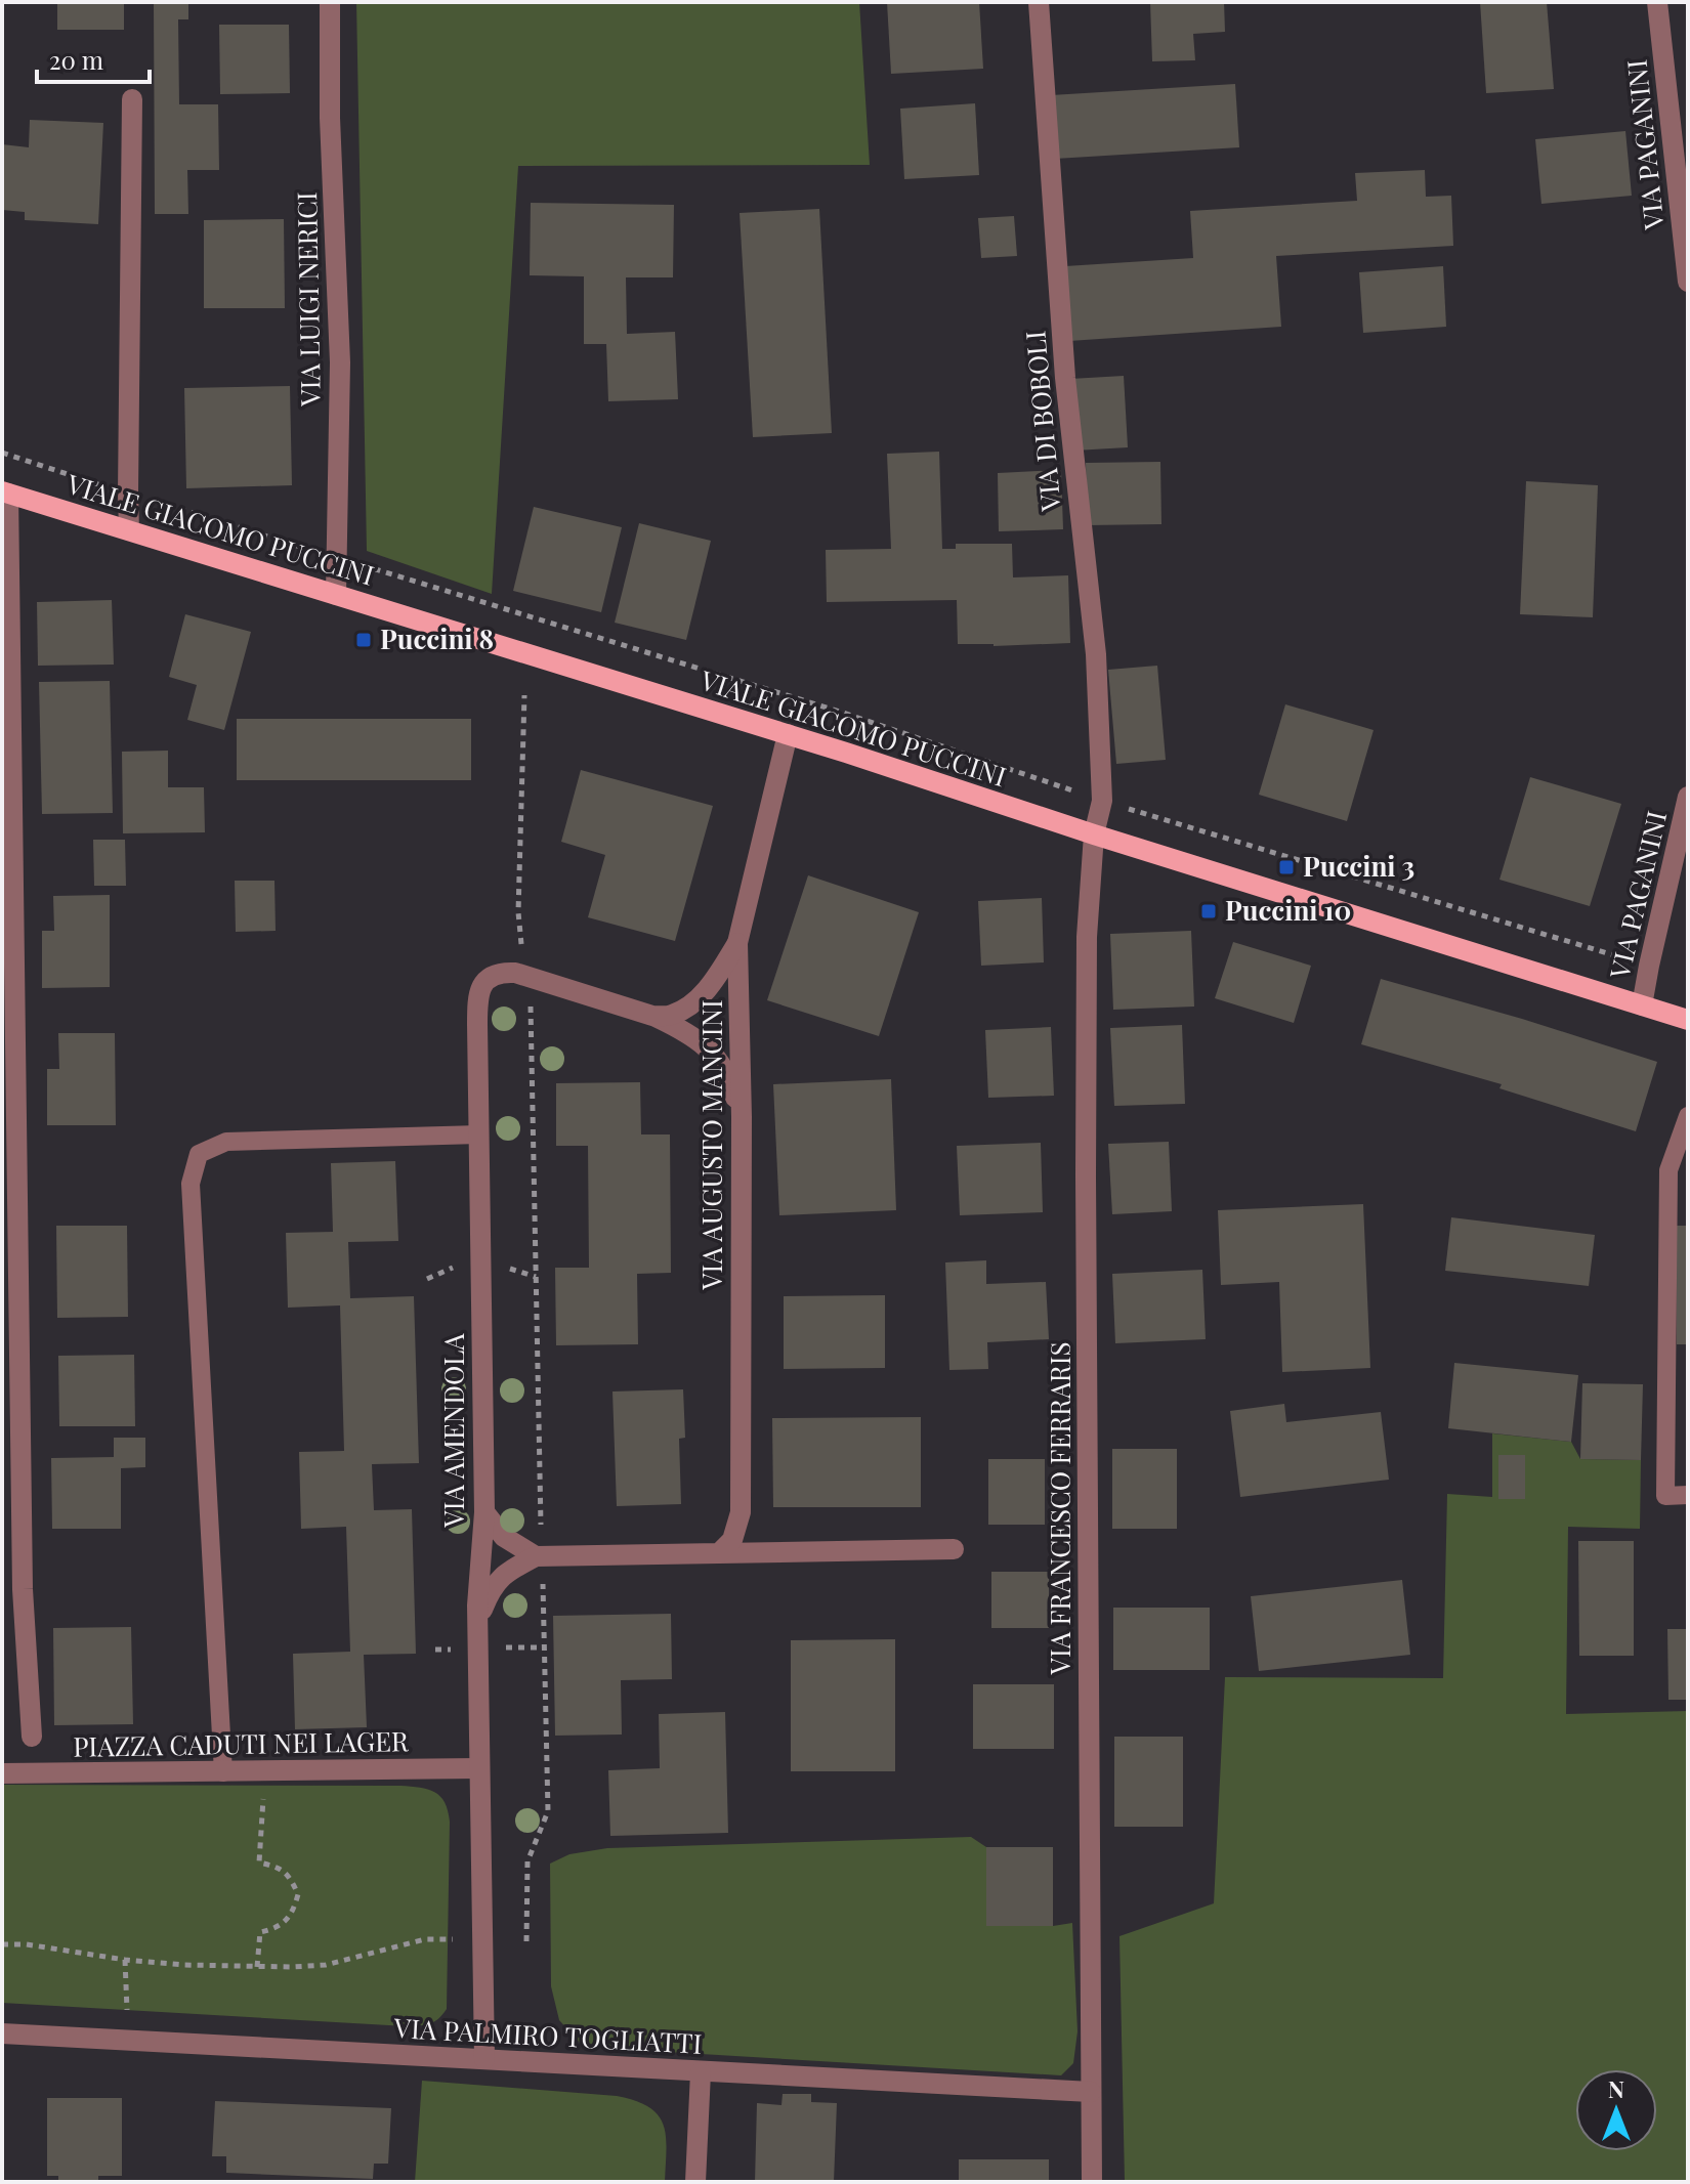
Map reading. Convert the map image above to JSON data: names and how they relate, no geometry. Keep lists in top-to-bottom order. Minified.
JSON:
{"streets":{"main road":["VIALE GIACOMO PUCCINI"],"street":["VIA PAGANINI","VIA LUIGI NERICI","VIA DI BOBOLI","VIA AUGUSTO MANCINI","VIA AMENDOLA","VIA FRANCESCO FERRARIS","PIAZZA CADUTI NEI LAGER","VIA PALMIRO TOGLIATTI"]},"crossings":[["VIA PAGANINI","VIALE GIACOMO PUCCINI"],["VIA LUIGI NERICI","VIALE GIACOMO PUCCINI"],["VIA DI BOBOLI","VIALE GIACOMO PUCCINI"],["VIA DI BOBOLI","VIA FRANCESCO FERRARIS"],["VIALE GIACOMO PUCCINI","VIA AUGUSTO MANCINI"],["VIALE GIACOMO PUCCINI","VIA FRANCESCO FERRARIS"],["VIA AUGUSTO MANCINI","VIA AMENDOLA"],["VIA AMENDOLA","PIAZZA CADUTI NEI LAGER"],["VIA AMENDOLA","VIA PALMIRO TOGLIATTI"],["VIA FRANCESCO FERRARIS","VIA PALMIRO TOGLIATTI"]],"places":{"transit":["Puccini 8","Puccini 3","Puccini 10"]},"scale_bar":"20 m","north":"top"}
